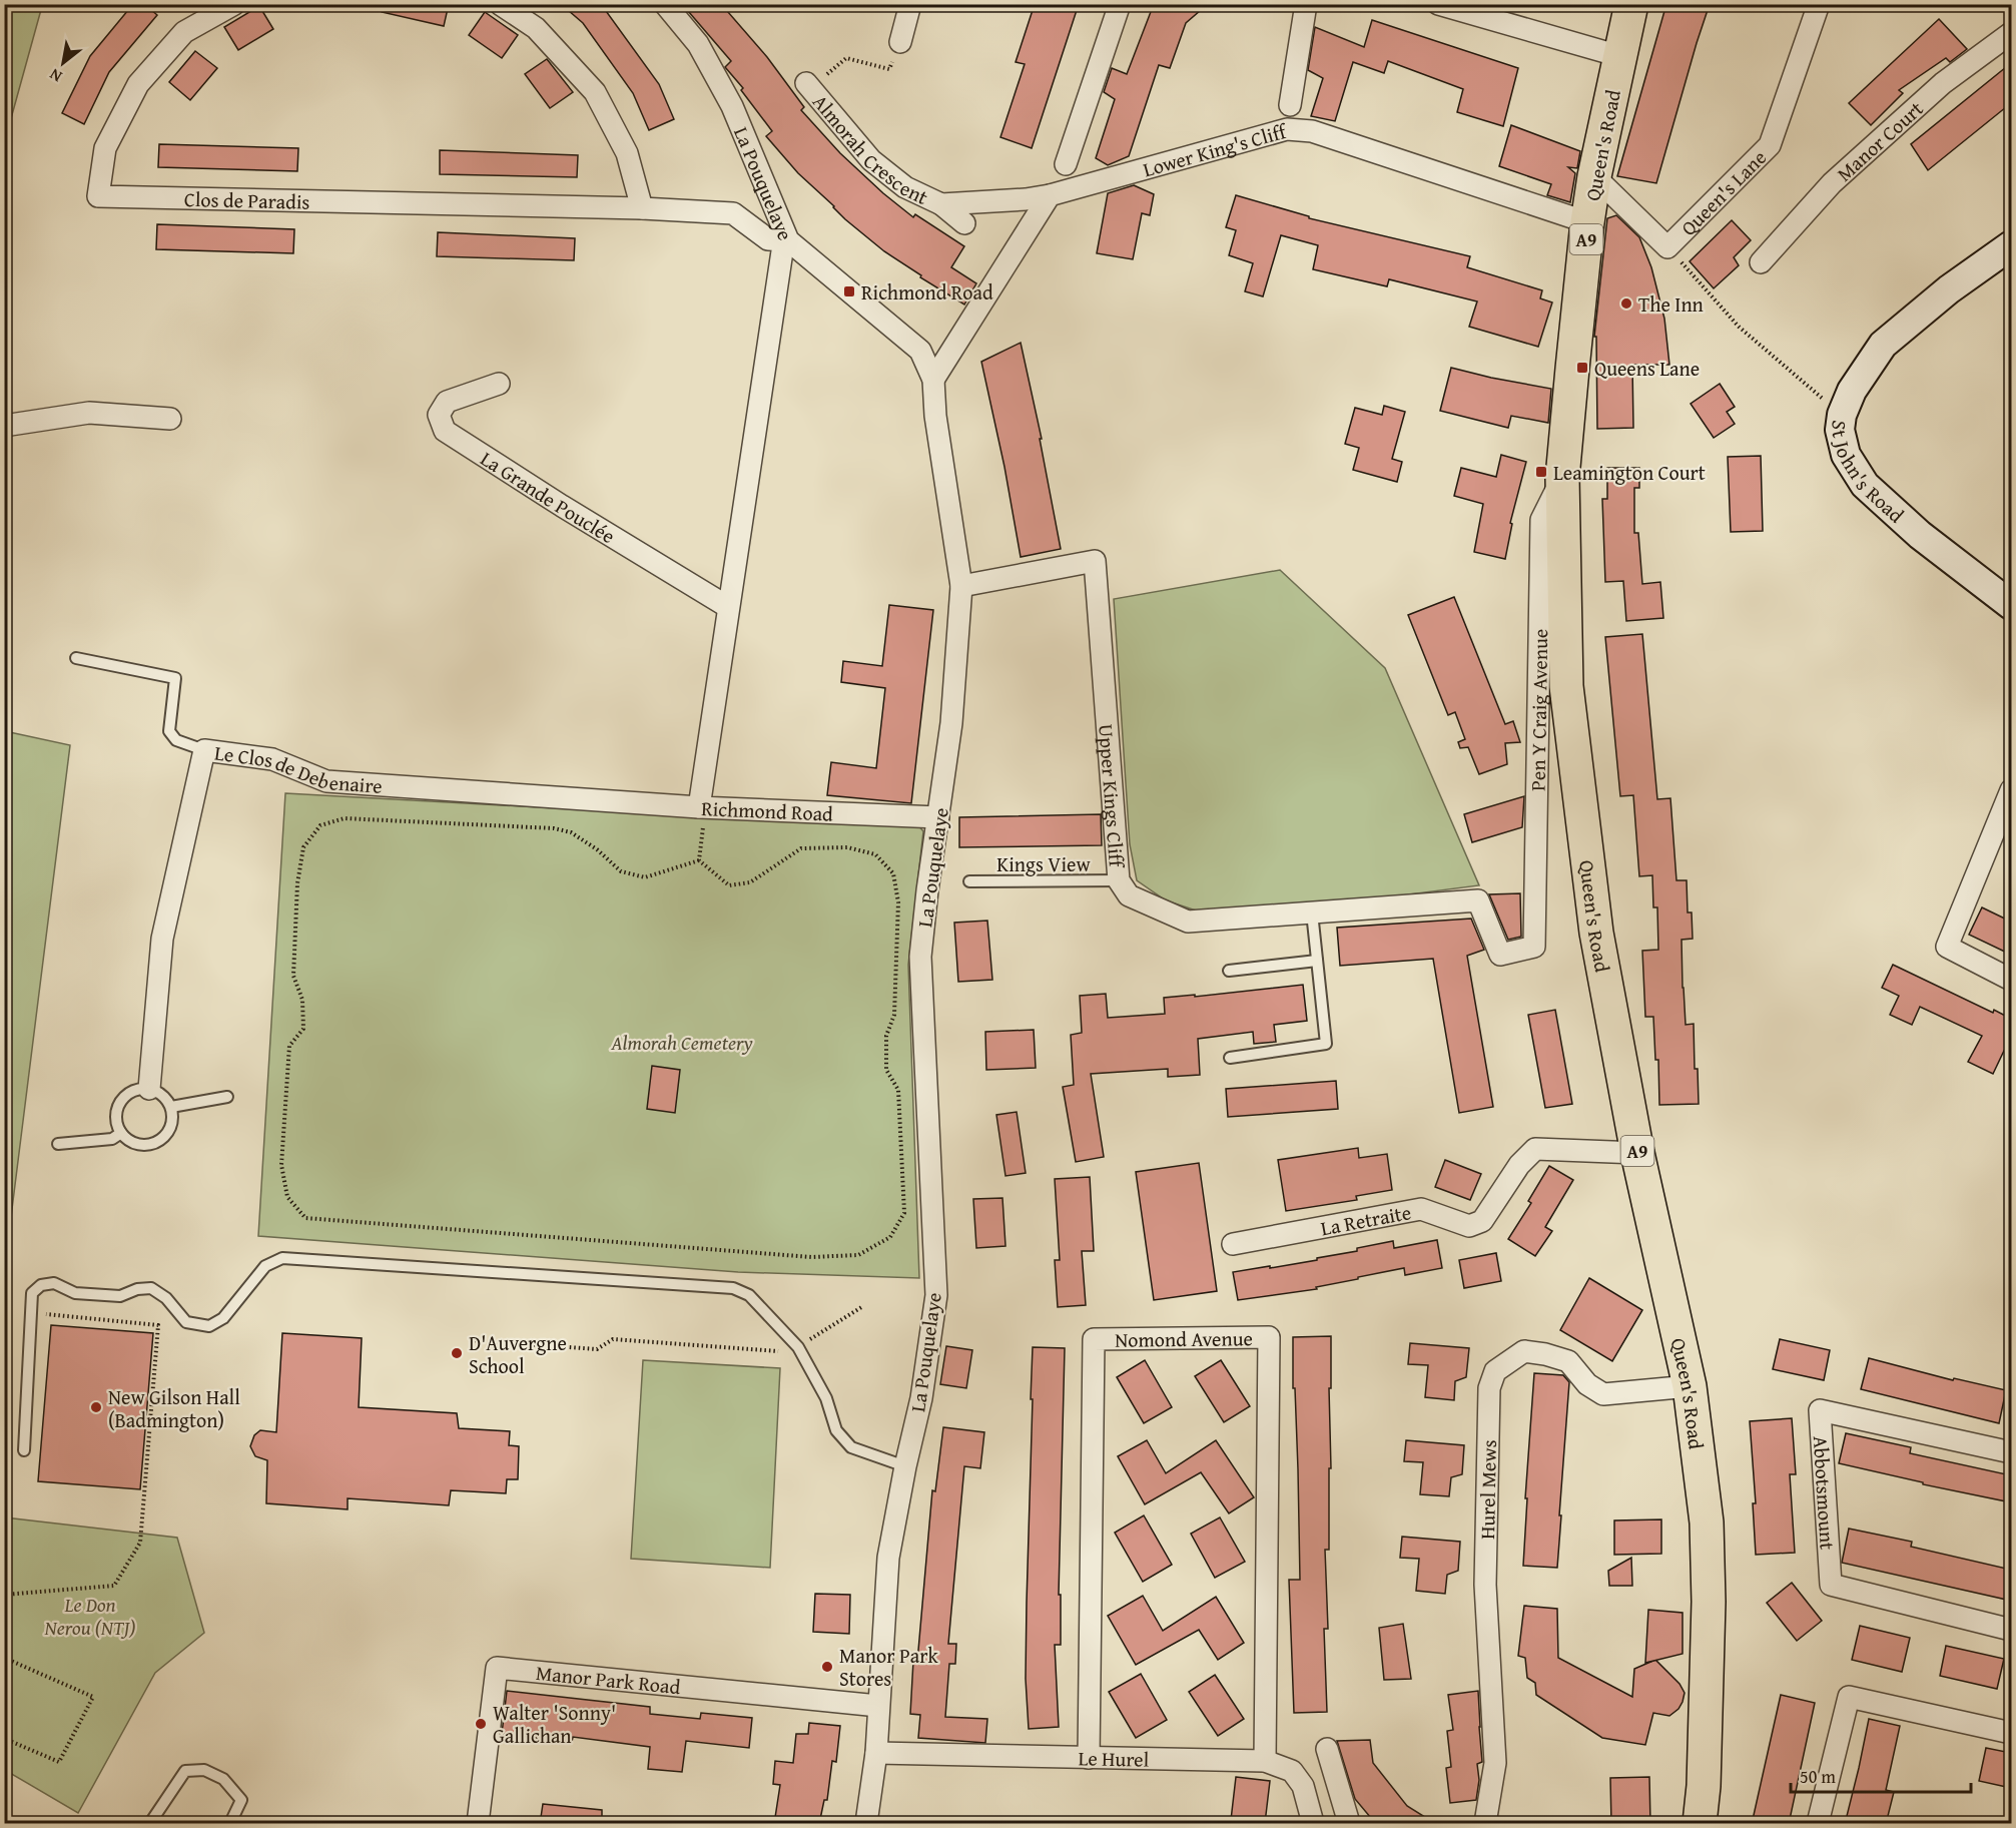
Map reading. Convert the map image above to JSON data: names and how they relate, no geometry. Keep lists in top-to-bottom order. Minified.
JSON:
{"streets":{"main road":["Queen's Road","A9","St John's Road"],"street":["Manor Court","Almorah Crescent","Lower King's Cliff","La Pouquelaye","Queen's Lane","Clos de Paradis","La Grande Pouclée","Pen Y Craig Avenue","Le Clos de Debenaire","Upper Kings Cliff","Richmond Road","La Retraite","Nomond Avenue","Hurel Mews","Abbotsmount","Manor Park Road","Le Hurel"],"lane":["Kings View"]},"crossings":[["Almorah Crescent","Lower King's Cliff"],["Queen's Road","Lower King's Cliff"],["Queen's Road","Queen's Lane"],["Queen's Road","Pen Y Craig Avenue"],["Queen's Road","La Retraite"],["Queen's Road","Hurel Mews"],["La Pouquelaye","Clos de Paradis"],["La Pouquelaye","Upper Kings Cliff"],["La Pouquelaye","Richmond Road"],["La Pouquelaye","Manor Park Road"],["La Pouquelaye","Le Hurel"],["Clos de Paradis","Richmond Road"],["La Grande Pouclée","Richmond Road"],["Pen Y Craig Avenue","Upper Kings Cliff"],["Le Clos de Debenaire","Richmond Road"],["Upper Kings Cliff","Kings View"],["Nomond Avenue","Le Hurel"]],"parks":["Almorah Cemetery","Le Don Nerou (NTJ)"],"places":{"transit":["Richmond Road","Queens Lane","Leamington Court"],"other":["The Inn","D'Auvergne School","New Gilson Hall (Badmington)","Manor Park Stores","Walter 'Sonny' Gallichan"]},"scale_bar":"50 m","north":"bottom left"}
